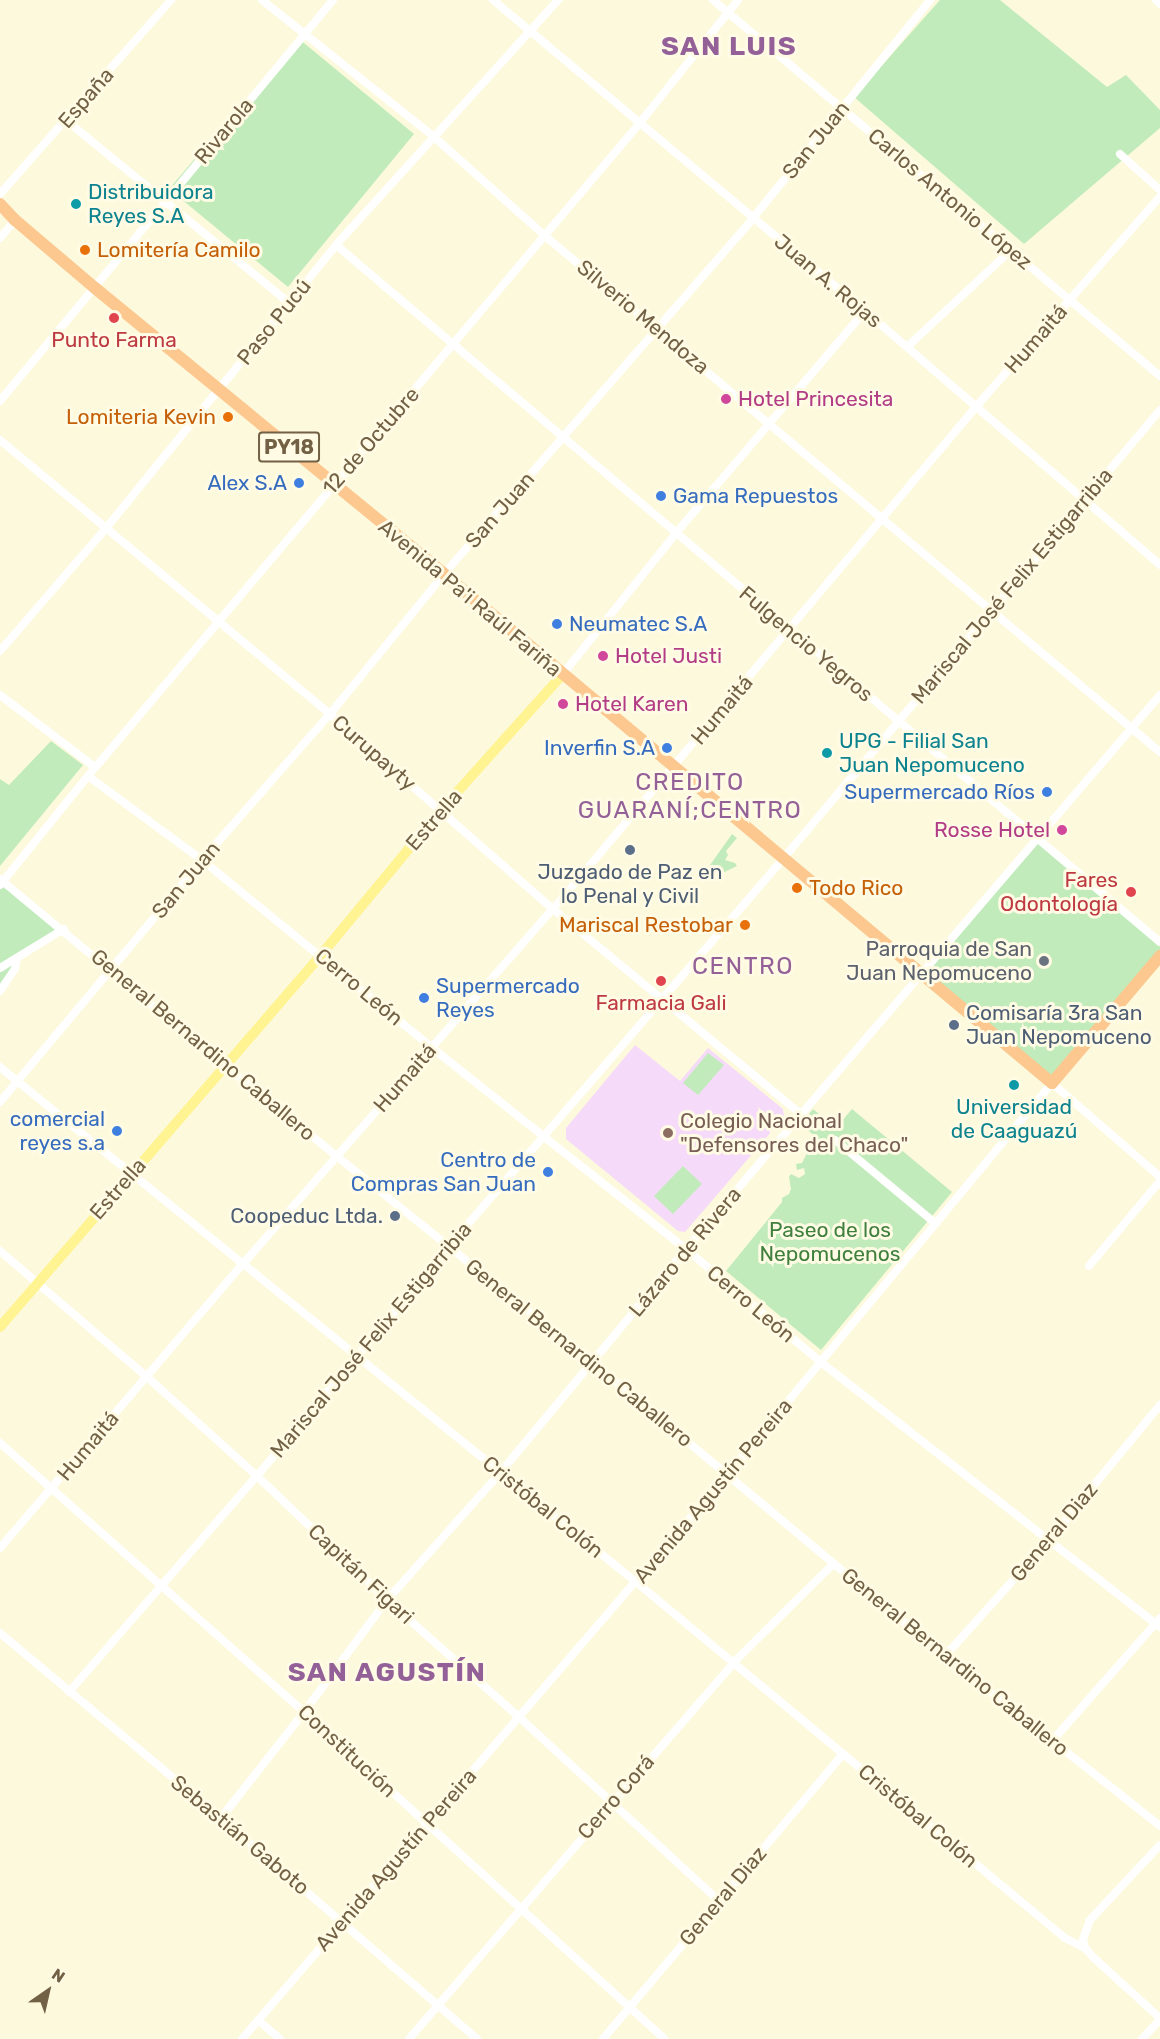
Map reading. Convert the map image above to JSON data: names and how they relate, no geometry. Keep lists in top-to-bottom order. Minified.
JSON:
{"streets":{"highway":["PY18","Avenida Pa'i Raúl Fariña","Avenida Agustín Pereira"],"main road":["Estrella"],"street":["España","Rivarola","San Juan","Carlos Antonio López","Juan A. Rojas","Silverio Mendoza","Paso Pucú","Humaitá","12 de Octubre","Mariscal José Felix Estigarribia","Fulgencio Yegros","Curupayty","Cerro León","General Bernardino Caballero","Lázaro de Rivera","Cristóbal Colón","General Diaz","Capitán Figari","Constitución","Cerro Corá","Sebastián Gaboto"]},"crossings":[["Rivarola","Silverio Mendoza"],["Rivarola","Avenida Pa'i Raúl Fariña"],["San Juan","Carlos Antonio López"],["San Juan","Juan A. Rojas"],["San Juan","Silverio Mendoza"],["San Juan","Avenida Pa'i Raúl Fariña"],["San Juan","Fulgencio Yegros"],["San Juan","Curupayty"],["San Juan","Cerro León"],["San Juan","General Bernardino Caballero"],["San Juan","Cristóbal Colón"],["Carlos Antonio López","Humaitá"],["Carlos Antonio López","12 de Octubre"],["Juan A. Rojas","Paso Pucú"],["Juan A. Rojas","Humaitá"],["Juan A. Rojas","12 de Octubre"],["Juan A. Rojas","Mariscal José Felix Estigarribia"],["Juan A. Rojas","Estrella"],["Silverio Mendoza","Paso Pucú"],["Silverio Mendoza","Humaitá"],["Silverio Mendoza","12 de Octubre"],["Silverio Mendoza","Mariscal José Felix Estigarribia"],["Silverio Mendoza","Estrella"],["Silverio Mendoza","Lázaro de Rivera"],["Paso Pucú","Avenida Pa'i Raúl Fariña"],["Paso Pucú","Fulgencio Yegros"],["Paso Pucú","Curupayty"],["Humaitá","Avenida Pa'i Raúl Fariña"],["Humaitá","Fulgencio Yegros"],["Humaitá","Curupayty"],["Humaitá","Cerro León"],["Humaitá","General Bernardino Caballero"],["Humaitá","Cristóbal Colón"],["Humaitá","Capitán Figari"],["Humaitá","Constitución"],["12 de Octubre","Avenida Pa'i Raúl Fariña"],["12 de Octubre","Fulgencio Yegros"],["12 de Octubre","Curupayty"],["12 de Octubre","Cerro León"],["12 de Octubre","General Bernardino Caballero"],["Mariscal José Felix Estigarribia","Avenida Pa'i Raúl Fariña"],["Mariscal José Felix Estigarribia","Fulgencio Yegros"],["Mariscal José Felix Estigarribia","Curupayty"],["Mariscal José Felix Estigarribia","Cerro León"],["Mariscal José Felix Estigarribia","General Bernardino Caballero"],["Mariscal José Felix Estigarribia","Cristóbal Colón"],["Mariscal José Felix Estigarribia","Capitán Figari"],["Mariscal José Felix Estigarribia","Constitución"],["Mariscal José Felix Estigarribia","Sebastián Gaboto"],["Avenida Pa'i Raúl Fariña","Estrella"],["Avenida Pa'i Raúl Fariña","Lázaro de Rivera"],["Avenida Pa'i Raúl Fariña","Avenida Agustín Pereira"],["Fulgencio Yegros","Estrella"],["Fulgencio Yegros","Lázaro de Rivera"],["Curupayty","Estrella"],["Curupayty","Lázaro de Rivera"],["Estrella","Cerro León"],["Estrella","General Bernardino Caballero"],["Estrella","Cristóbal Colón"],["Estrella","Capitán Figari"],["Cerro León","Lázaro de Rivera"],["Cerro León","Avenida Agustín Pereira"],["Cerro León","General Diaz"],["General Bernardino Caballero","Lázaro de Rivera"],["General Bernardino Caballero","Avenida Agustín Pereira"],["General Bernardino Caballero","General Diaz"],["General Bernardino Caballero","Cerro Corá"],["Lázaro de Rivera","Cristóbal Colón"],["Lázaro de Rivera","Capitán Figari"],["Lázaro de Rivera","Constitución"],["Lázaro de Rivera","Sebastián Gaboto"],["Avenida Agustín Pereira","Cristóbal Colón"],["Avenida Agustín Pereira","Capitán Figari"],["Avenida Agustín Pereira","Constitución"],["Avenida Agustín Pereira","Sebastián Gaboto"],["Cristóbal Colón","General Diaz"],["Cristóbal Colón","Cerro Corá"],["General Diaz","Capitán Figari"],["General Diaz","Constitución"],["Capitán Figari","Cerro Corá"],["Constitución","Cerro Corá"],["Cerro Corá","Sebastián Gaboto"]],"districts":["SAN LUIS","CREDITO GUARANÍ;CENTRO","CENTRO","SAN AGUSTÍN"],"parks":["Paseo de los Nepomucenos"],"places":["Distribuidora Reyes S.A","Lomitería Camilo","Punto Farma","Hotel Princesita","Lomiteria Kevin","Alex S.A","Gama Repuestos","Neumatec S.A","Hotel Justi","Hotel Karen","Inverfin S.A","UPG - Filial San Juan Nepomuceno","Supermercado Ríos","Rosse Hotel","Juzgado de Paz en lo Penal y Civil","Todo Rico","Fares Odontología","Mariscal Restobar","Parroquia de San Juan Nepomuceno","Farmacia Gali","Supermercado Reyes","Comisaría 3ra San Juan Nepomuceno","Universidad de Caaguazú","comercial reyes s.a","Colegio Nacional \"Defensores del Chaco\"","Centro de Compras San Juan","Coopeduc Ltda."],"north":"top right"}
